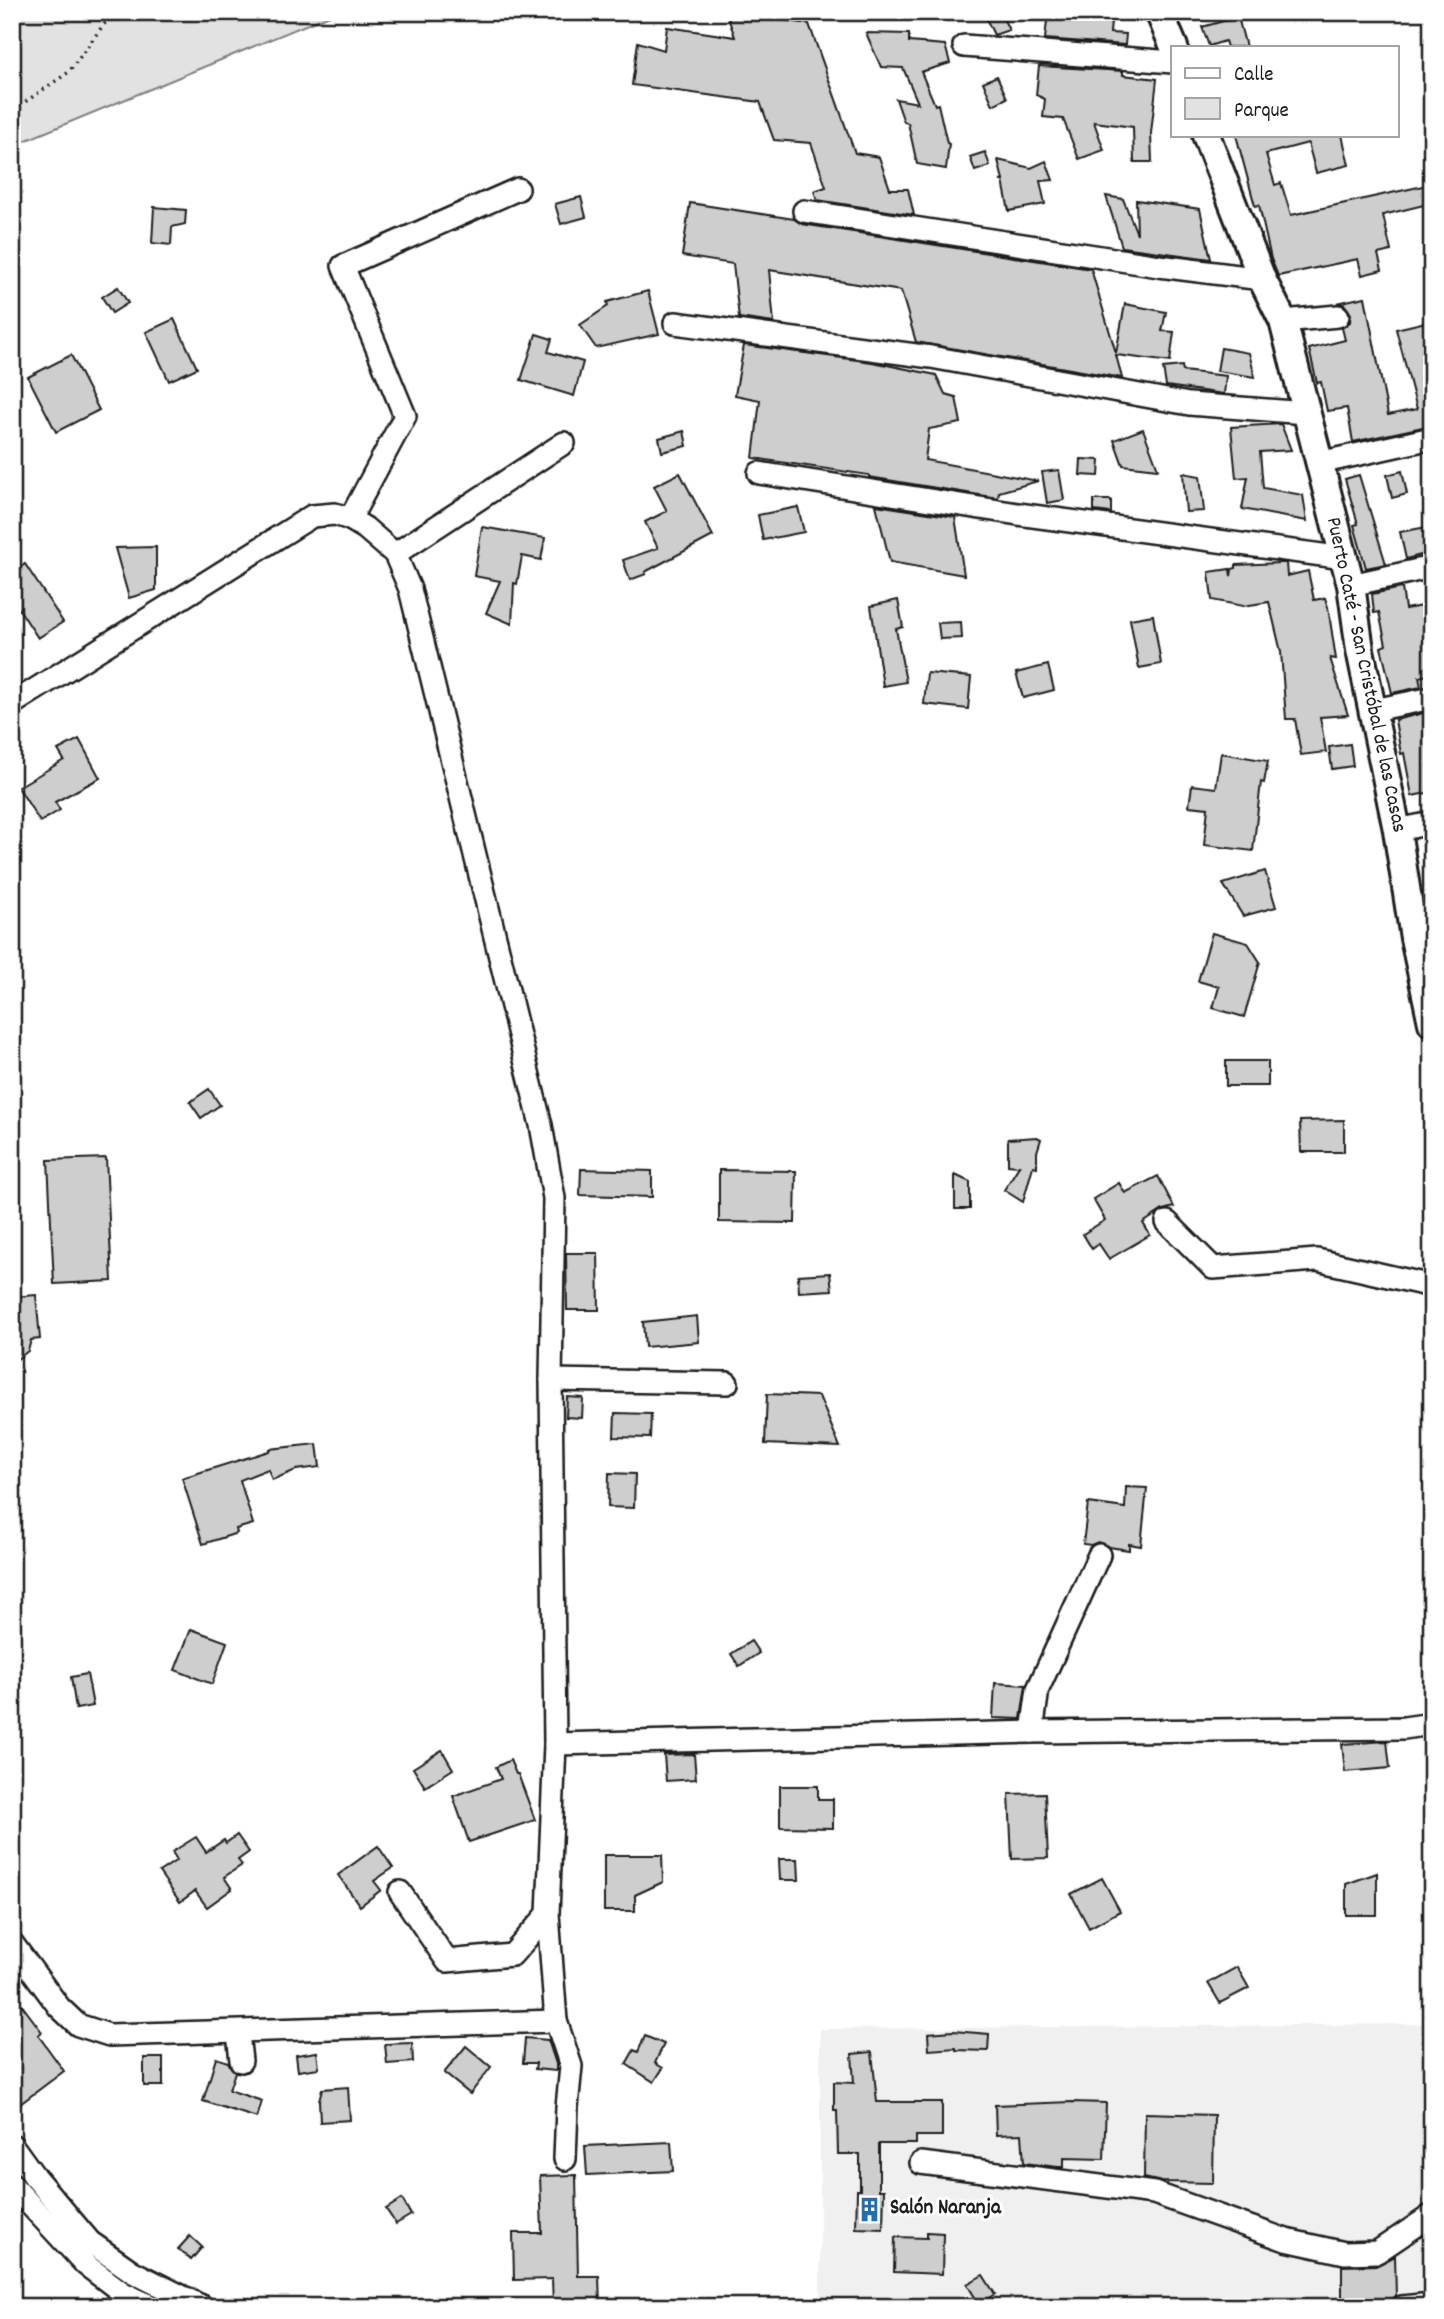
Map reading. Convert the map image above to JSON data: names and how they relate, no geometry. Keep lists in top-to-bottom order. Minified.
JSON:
{"streets":{"main road":["Puerto Caté - San Cristóbal de las Casas"]},"places":{"building":["Salón Naranja"]},"legend":["Calle","Parque"]}
